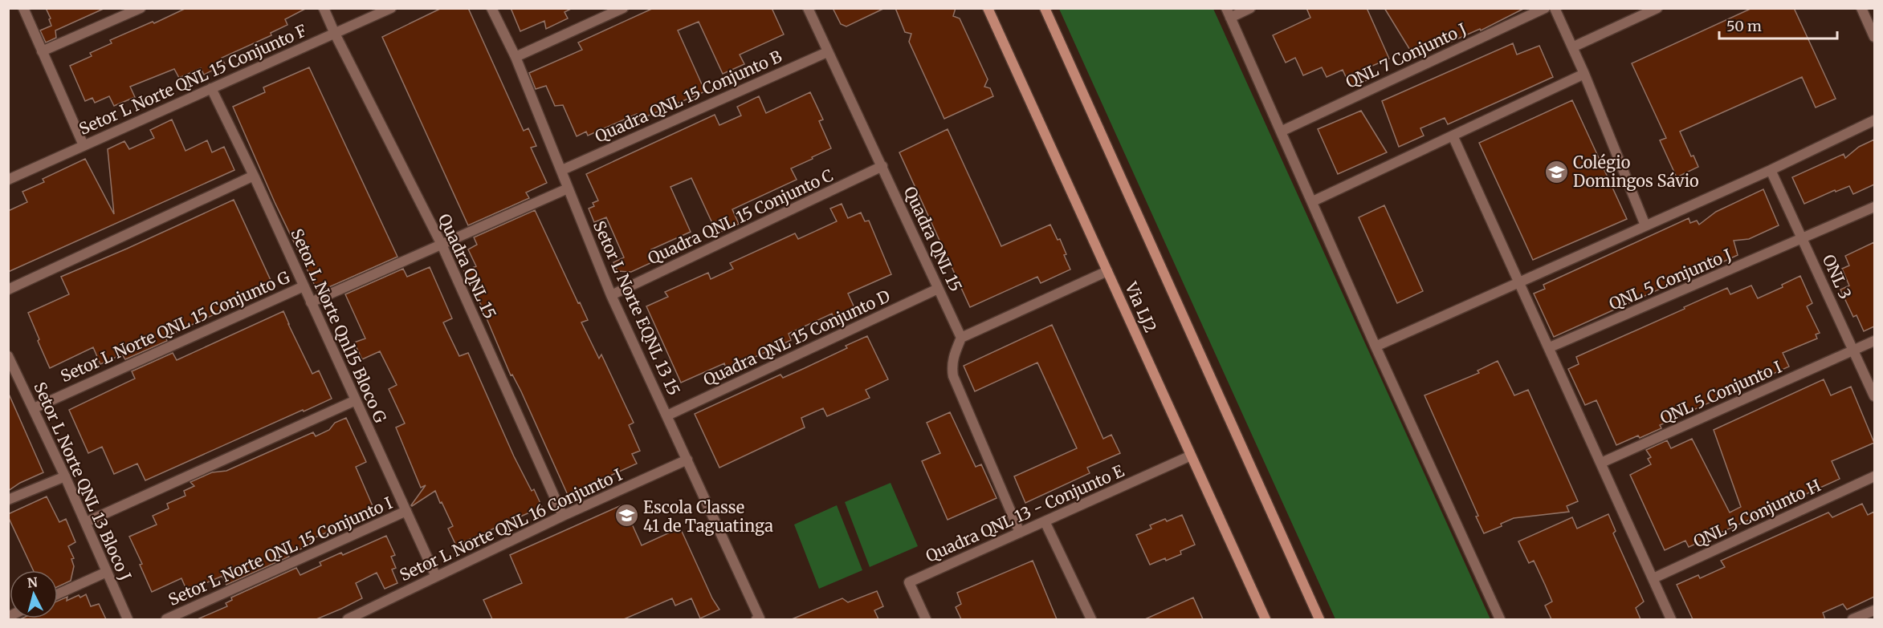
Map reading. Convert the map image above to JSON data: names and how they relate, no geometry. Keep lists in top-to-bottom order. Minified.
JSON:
{"streets":{"main road":["Via LJ2"],"street":["QNL 7 Conjunto J","Setor L Norte QNL 15 Conjunto F","Quadra QNL 15 Conjunto B","Quadra QNL 15 Conjunto C","Quadra QNL 15","ONL 3","QNL 5 Conjunto J","Setor L Norte EQNL 13 15","Setor L Norte Qnl15 Bloco G","Setor L Norte QNL 15 Conjunto G","Quadra QNL 15 Conjunto D","QNL 5 Conjunto I","Setor L Norte QNL 13 Bloco J","Quadra QNL 13 - Conjunto E","QNL 5 Conjunto H","Setor L Norte QNL 16 Conjunto I","Setor L Norte QNL 15 Conjunto I"]},"crossings":[["Setor L Norte QNL 15 Conjunto F","Quadra QNL 15"],["Setor L Norte QNL 15 Conjunto F","Setor L Norte Qnl15 Bloco G"],["Quadra QNL 15 Conjunto B","Quadra QNL 15"],["Quadra QNL 15 Conjunto B","Setor L Norte EQNL 13 15"],["Quadra QNL 15 Conjunto C","Quadra QNL 15"],["Quadra QNL 15 Conjunto C","Setor L Norte EQNL 13 15"],["Quadra QNL 15","Quadra QNL 15 Conjunto D"],["Quadra QNL 15","Setor L Norte QNL 16 Conjunto I"],["ONL 3","QNL 5 Conjunto J"],["ONL 3","QNL 5 Conjunto I"],["Via LJ2","Quadra QNL 13 - Conjunto E"],["Setor L Norte EQNL 13 15","Quadra QNL 15 Conjunto D"],["Setor L Norte EQNL 13 15","Setor L Norte QNL 16 Conjunto I"],["Setor L Norte Qnl15 Bloco G","Setor L Norte QNL 15 Conjunto G"],["Setor L Norte Qnl15 Bloco G","Setor L Norte QNL 16 Conjunto I"],["Setor L Norte Qnl15 Bloco G","Setor L Norte QNL 15 Conjunto I"],["Setor L Norte QNL 15 Conjunto G","Setor L Norte QNL 13 Bloco J"]],"places":{"school or university":["Colégio Domingos Sávio","Escola Classe 41 de Taguatinga"]},"scale_bar":"50 m","north":"top"}
